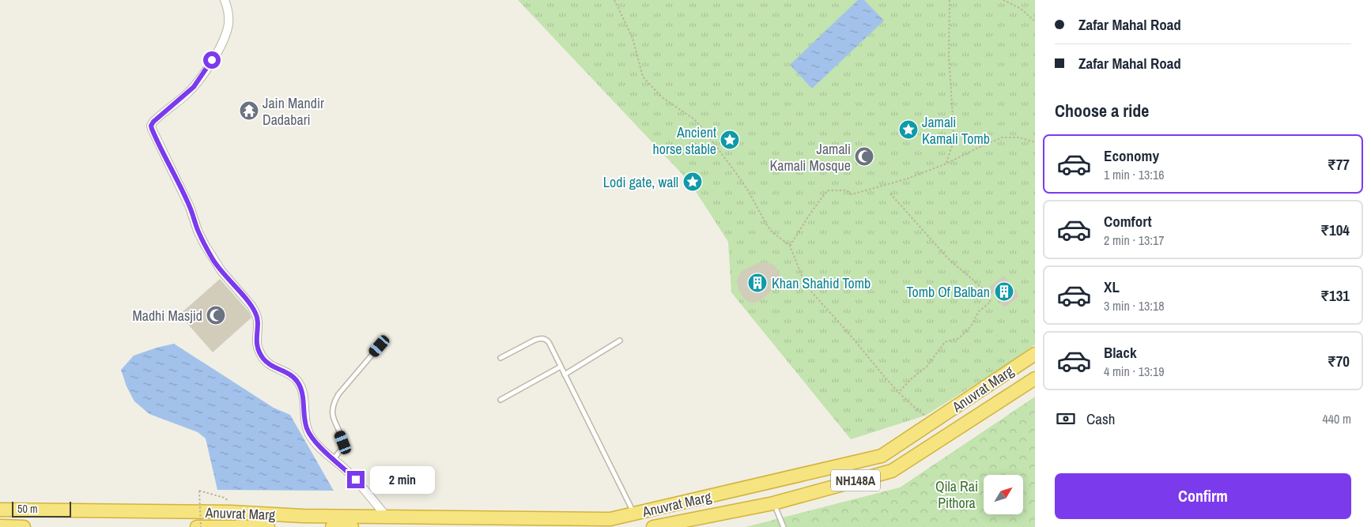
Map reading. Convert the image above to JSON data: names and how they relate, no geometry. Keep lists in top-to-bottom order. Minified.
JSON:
{"streets":{"highway":["Anuvrat Marg","NH148A"]},"parks":["Qila Rai Pithora"],"places":{"temple":["Jain Mandir Dadabari"],"place":["Jamali Kamali Tomb","Ancient horse stable","Lodi gate, wall"],"mosque":["Jamali Kamali Mosque","Madhi Masjid"],"building":["Khan Shahid Tomb","Tomb Of Balban"]},"scale_bar":"50 m","north":"top right","page":{"banner":["Zafar Mahal Road","Zafar Mahal Road"],"heading":"Choose a ride","list":[{"name":"Economy","note":"1 min · 13:16","value":"₹77"},{"name":"Comfort","note":"2 min · 13:17","value":"₹104"},{"name":"XL","note":"3 min · 13:18","value":"₹131"},{"name":"Black","note":"4 min · 13:19","value":"₹70"}],"pay":["Cash","440 m"],"buttons":"Confirm","bubble":"2 min","scale":"50 m"}}
